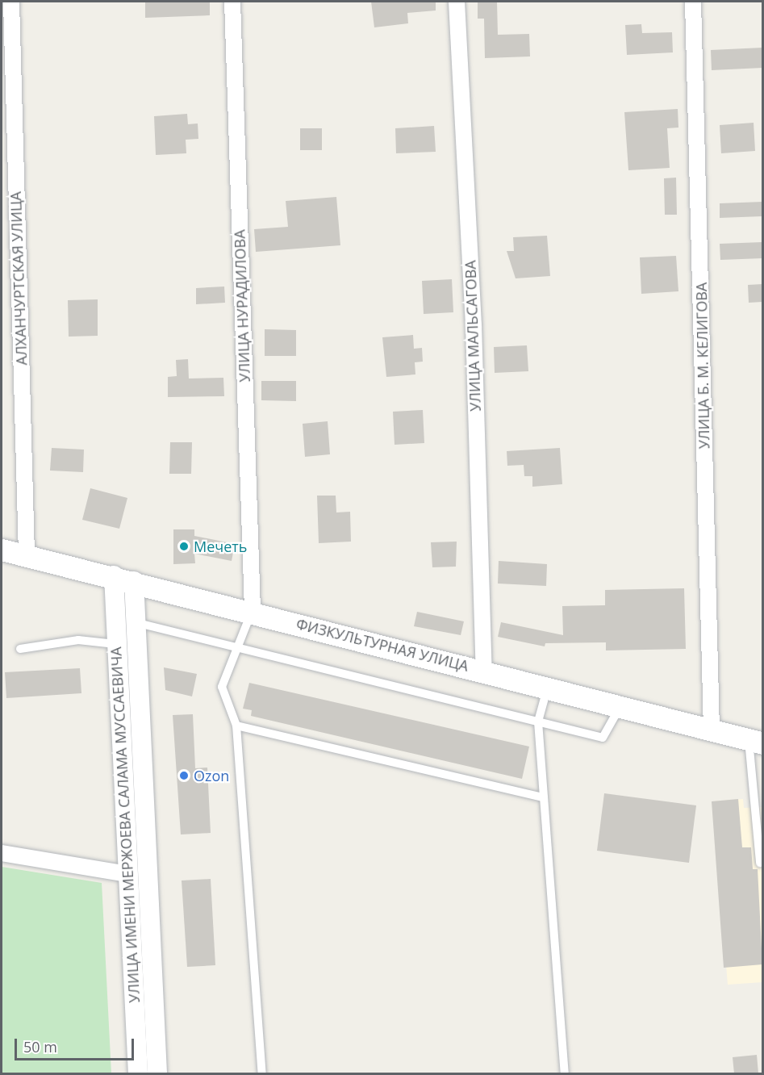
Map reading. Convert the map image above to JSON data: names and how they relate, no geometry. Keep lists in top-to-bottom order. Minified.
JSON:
{"streets":{"main road":["ФИЗКУЛЬТУРНАЯ УЛИЦА"],"street":["АЛХАНЧУРТСКАЯ УЛИЦА","УЛИЦА НУРАДИЛОВА","УЛИЦА МАЛЬСАГОВА","УЛИЦА Б. М. КЕЛИГОВА","УЛИЦА ИМЕНИ МЕРЖОЕВА САЛАМА МУССАЕВИЧА"]},"crossings":[["АЛХАНЧУРТСКАЯ УЛИЦА","ФИЗКУЛЬТУРНАЯ УЛИЦА"],["УЛИЦА НУРАДИЛОВА","ФИЗКУЛЬТУРНАЯ УЛИЦА"],["УЛИЦА МАЛЬСАГОВА","ФИЗКУЛЬТУРНАЯ УЛИЦА"],["УЛИЦА Б. М. КЕЛИГОВА","ФИЗКУЛЬТУРНАЯ УЛИЦА"],["ФИЗКУЛЬТУРНАЯ УЛИЦА","УЛИЦА ИМЕНИ МЕРЖОЕВА САЛАМА МУССАЕВИЧА"]],"places":["Мечеть","Ozon"],"scale_bar":"50 m"}
